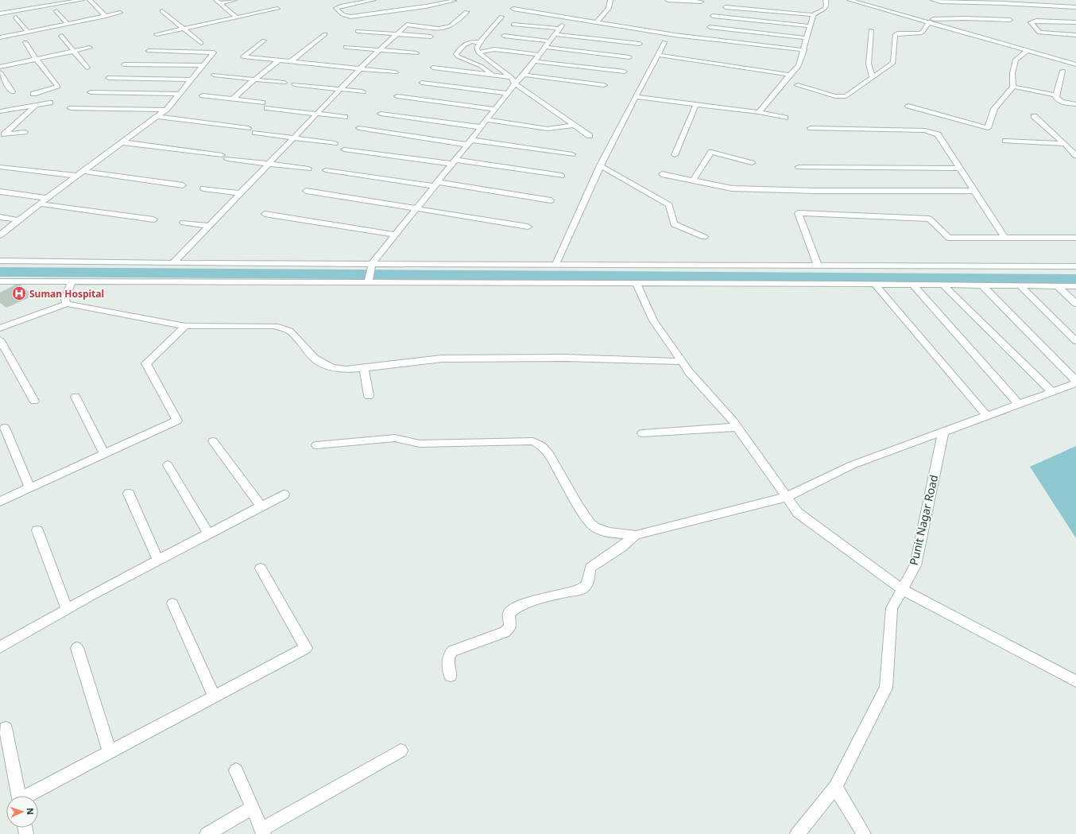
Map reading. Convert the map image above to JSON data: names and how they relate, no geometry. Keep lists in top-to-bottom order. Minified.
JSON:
{"streets":{"street":["Punit Nagar Road"]},"places":{"hospital":["Suman Hospital"]},"north":"right"}
